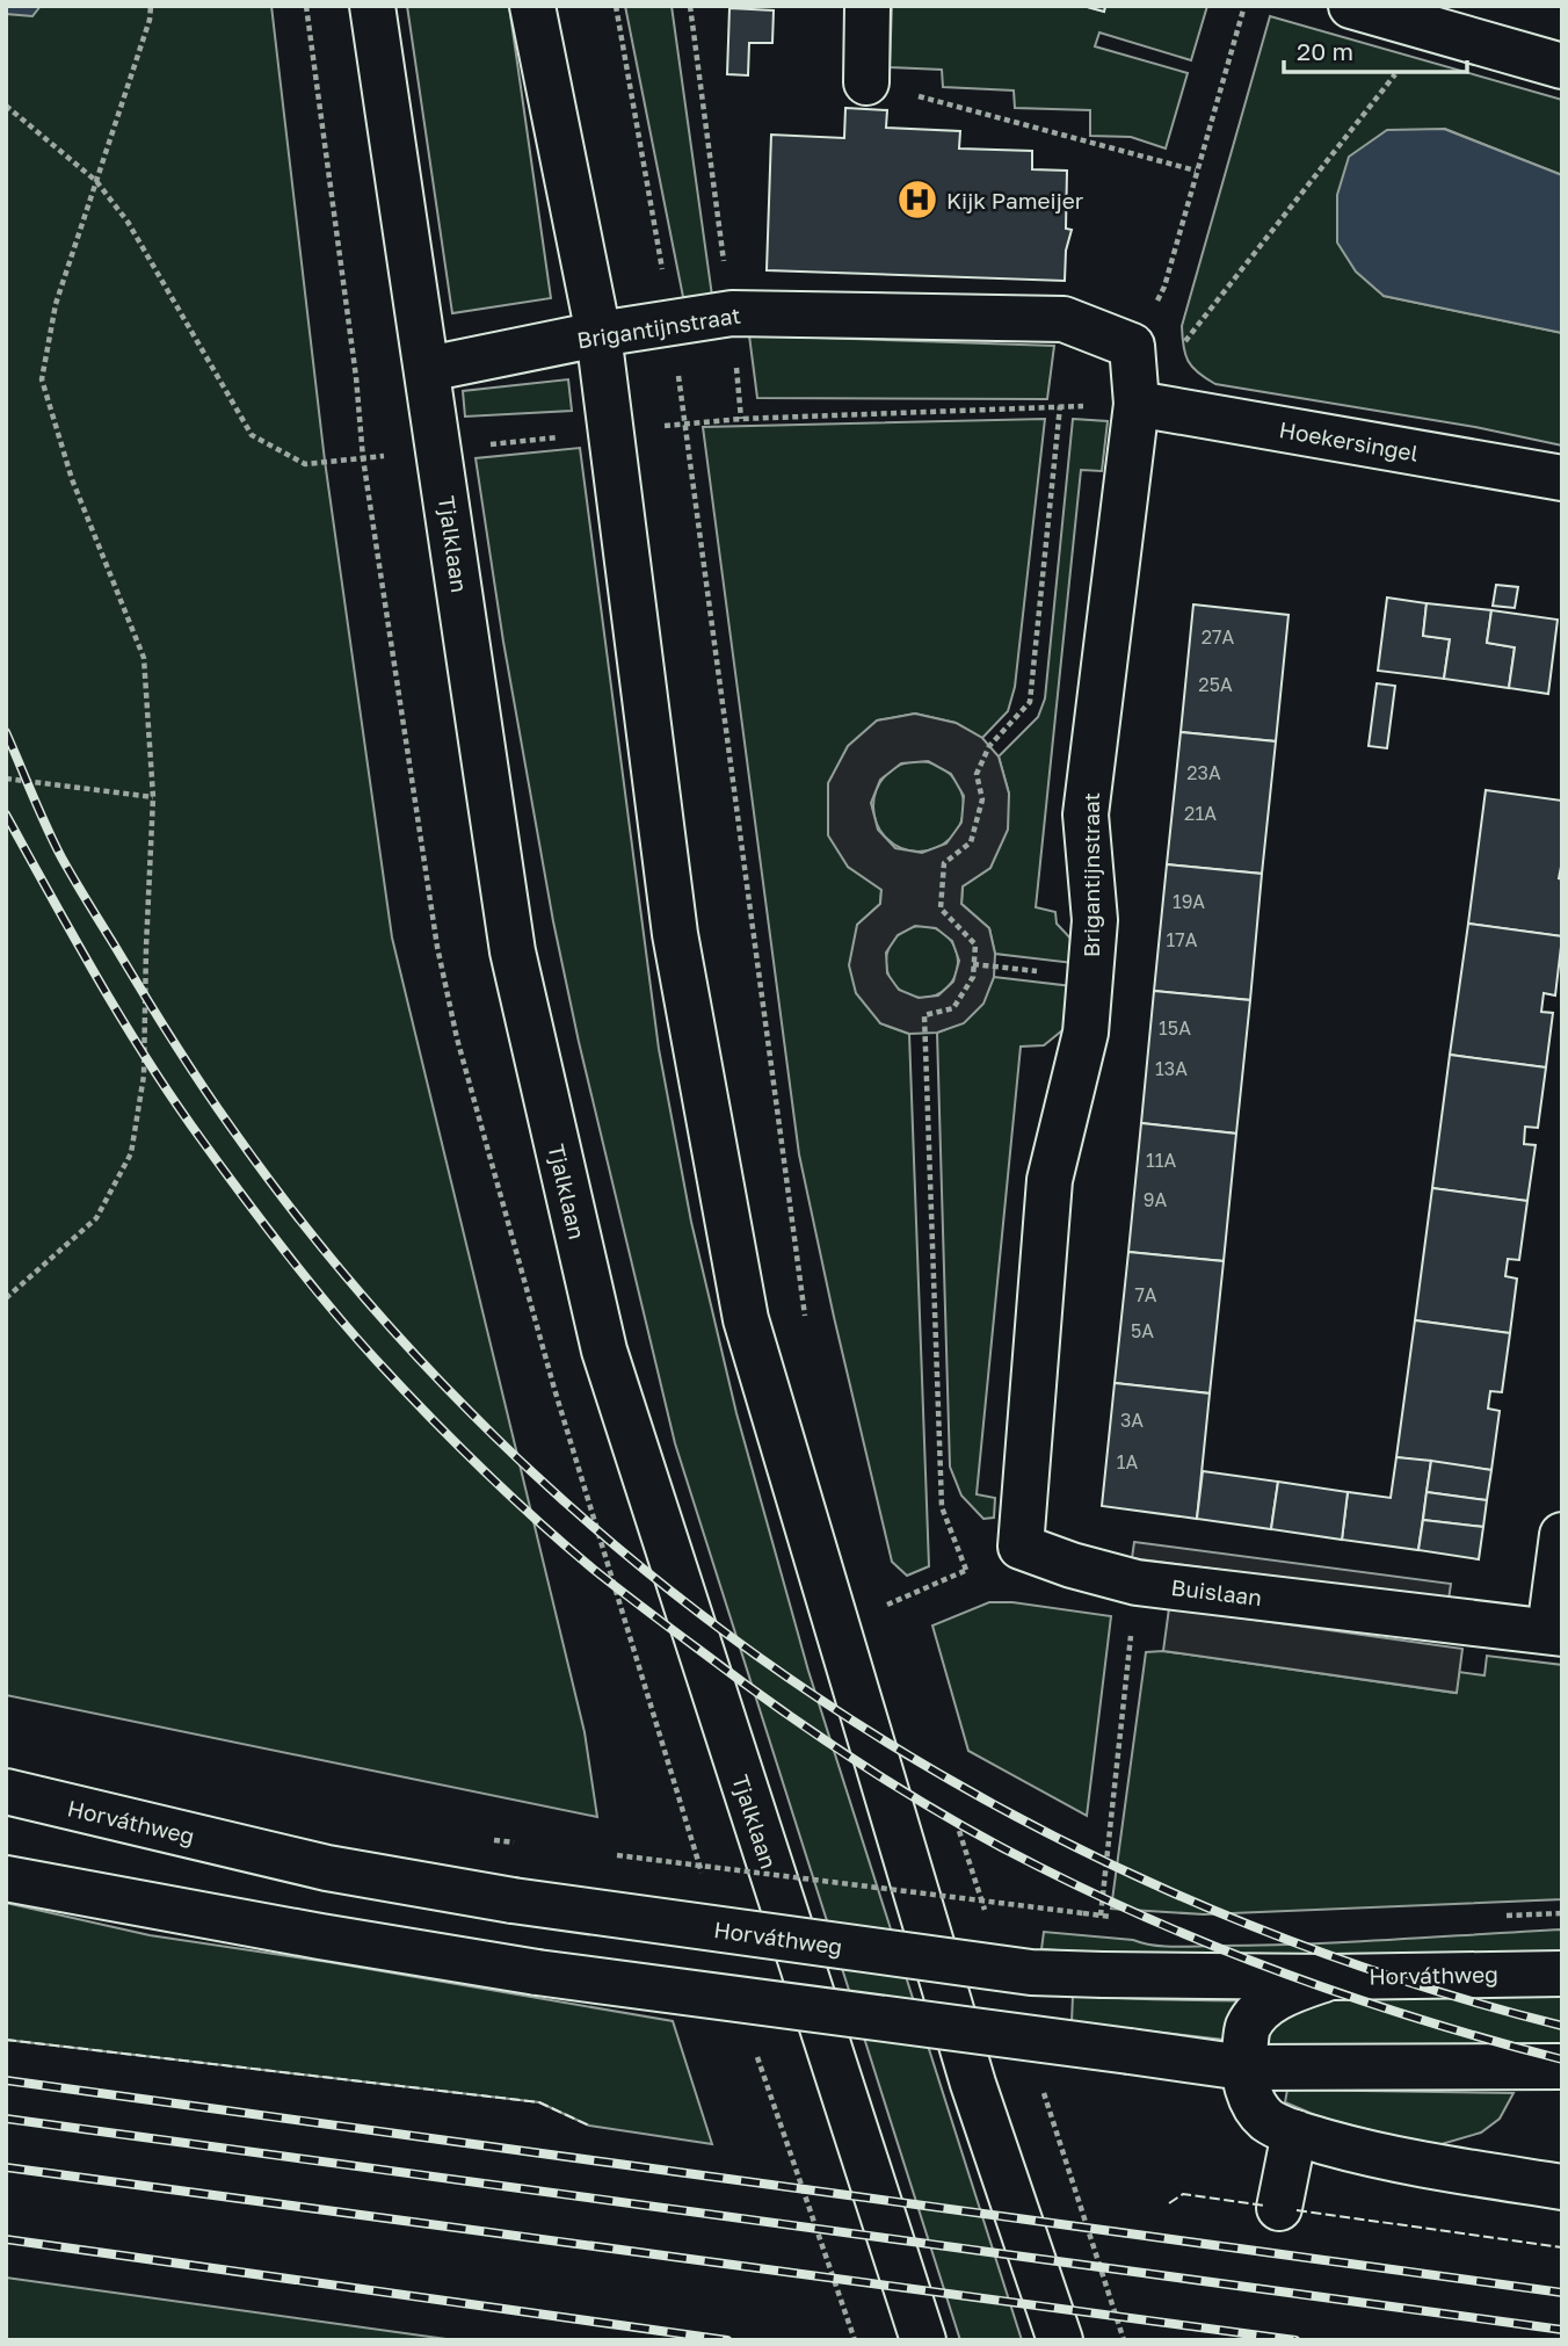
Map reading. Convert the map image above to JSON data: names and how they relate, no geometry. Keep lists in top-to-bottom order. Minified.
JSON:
{"streets":{"main road":["Brigantijnstraat","Hoekersingel","Tjalklaan","Buislaan","Horváthweg"]},"crossings":[["Brigantijnstraat","Hoekersingel"],["Brigantijnstraat","Tjalklaan"],["Brigantijnstraat","Buislaan"]],"places":{"hospital":["Kijk Pameijer"]},"house_numbers":["27A","25A","23A","21A","19A","17A","15A","13A","11A","9A","7A","5A","3A","1A"],"scale_bar":"20 m"}
